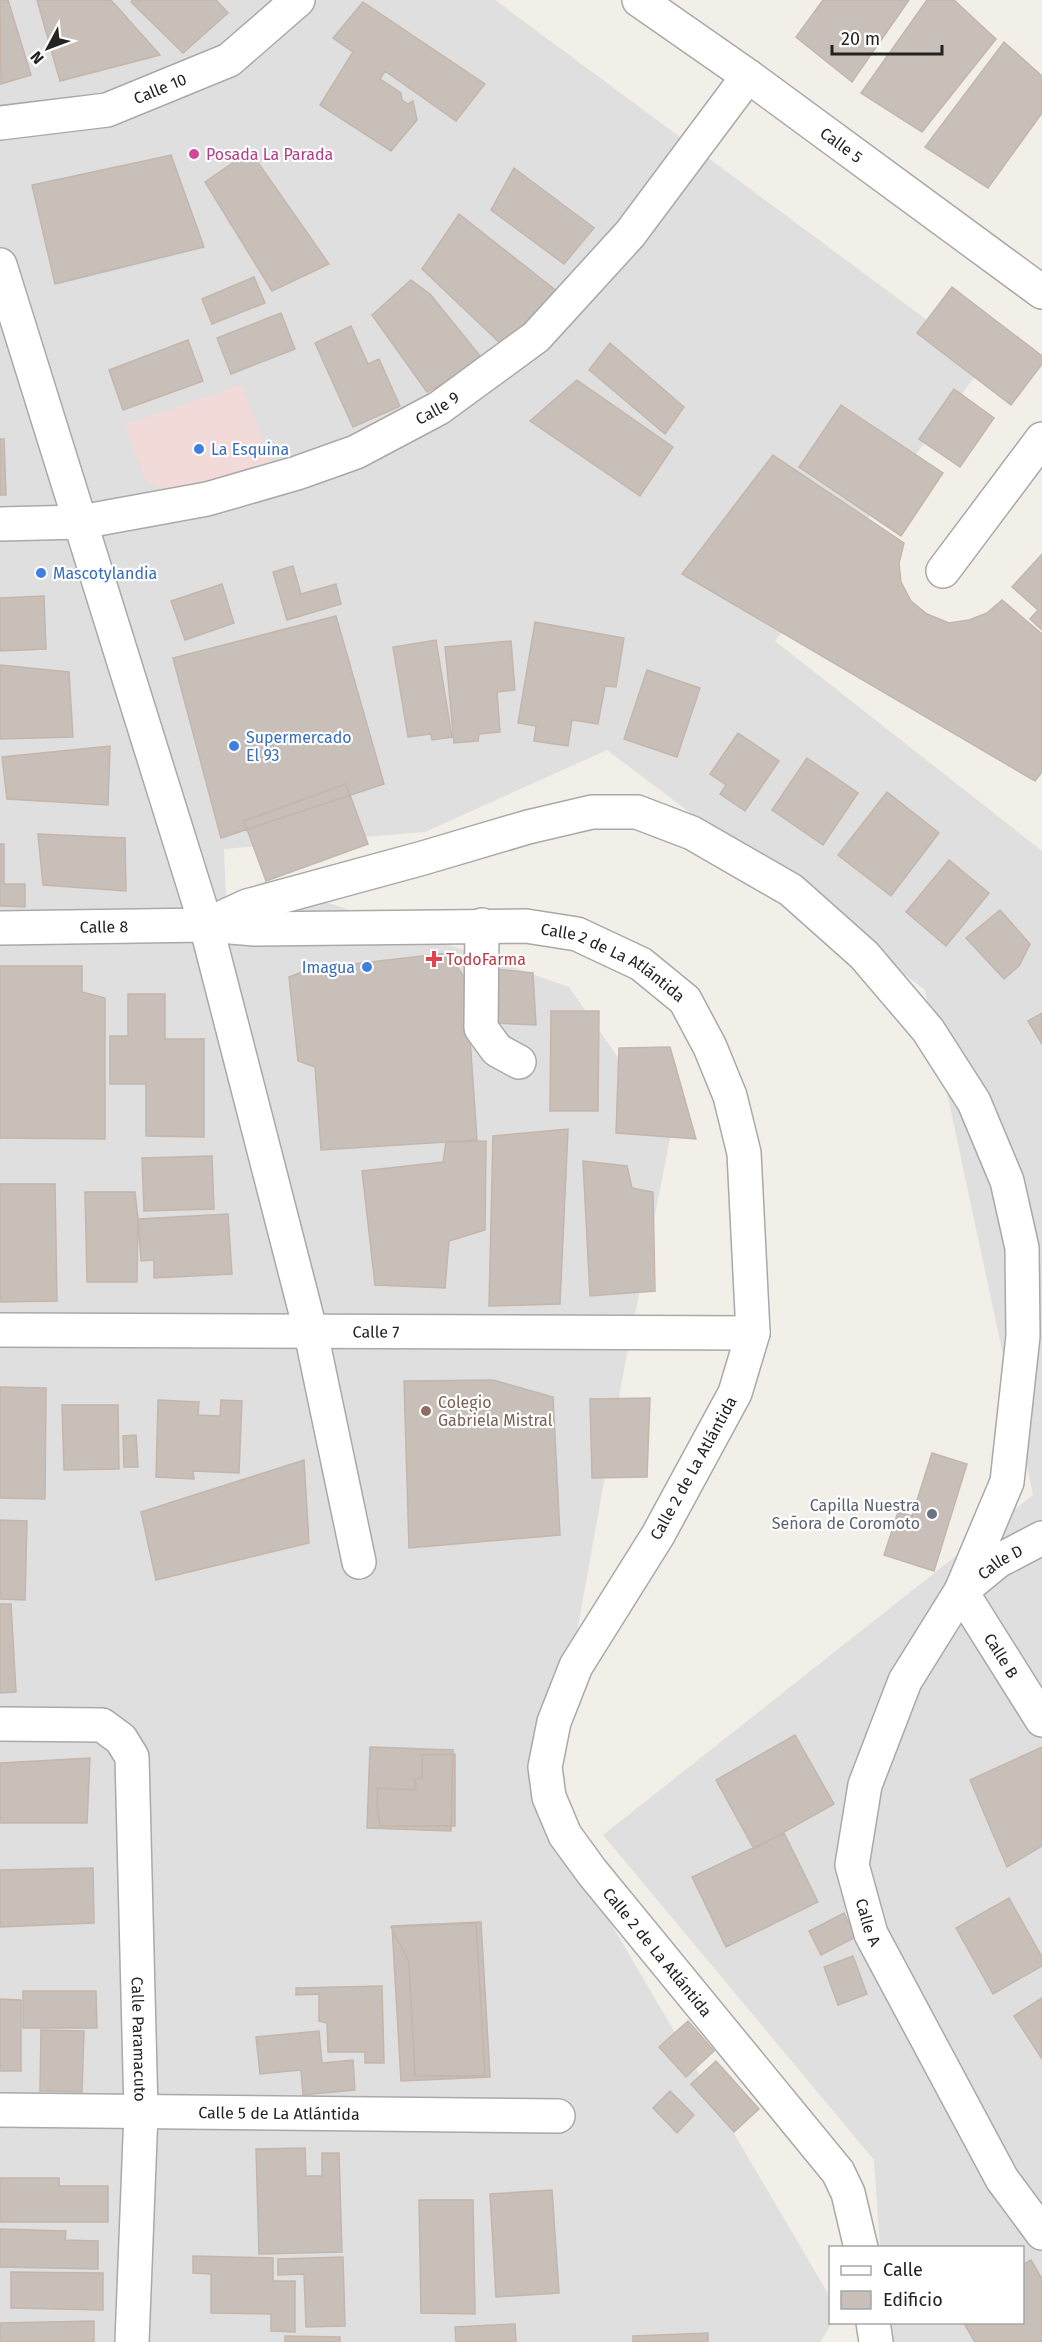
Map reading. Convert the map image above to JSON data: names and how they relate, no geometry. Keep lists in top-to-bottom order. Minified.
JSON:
{"streets":{"street":["Calle 10","Calle 5","Calle 9","Calle 8","Calle 2 de La Atlántida","Calle 7","Calle D","Calle B","Calle A","Calle Paramacuto","Calle 5 de La Atlántida"]},"crossings":[["Calle 5","Calle 9"],["Calle 8","Calle 2 de La Atlántida"],["Calle 2 de La Atlántida","Calle 7"],["Calle D","Calle B"],["Calle D","Calle A"],["Calle B","Calle A"],["Calle Paramacuto","Calle 5 de La Atlántida"]],"places":{"other":["Posada La Parada","La Esquina","Mascotylandia","Supermercado El 93","Imagua","Colegio Gabriela Mistral","Capilla Nuestra Señora de Coromoto"],"health":["TodoFarma"]},"legend":["Calle","Edificio"],"scale_bar":"20 m","north":"bottom left"}
